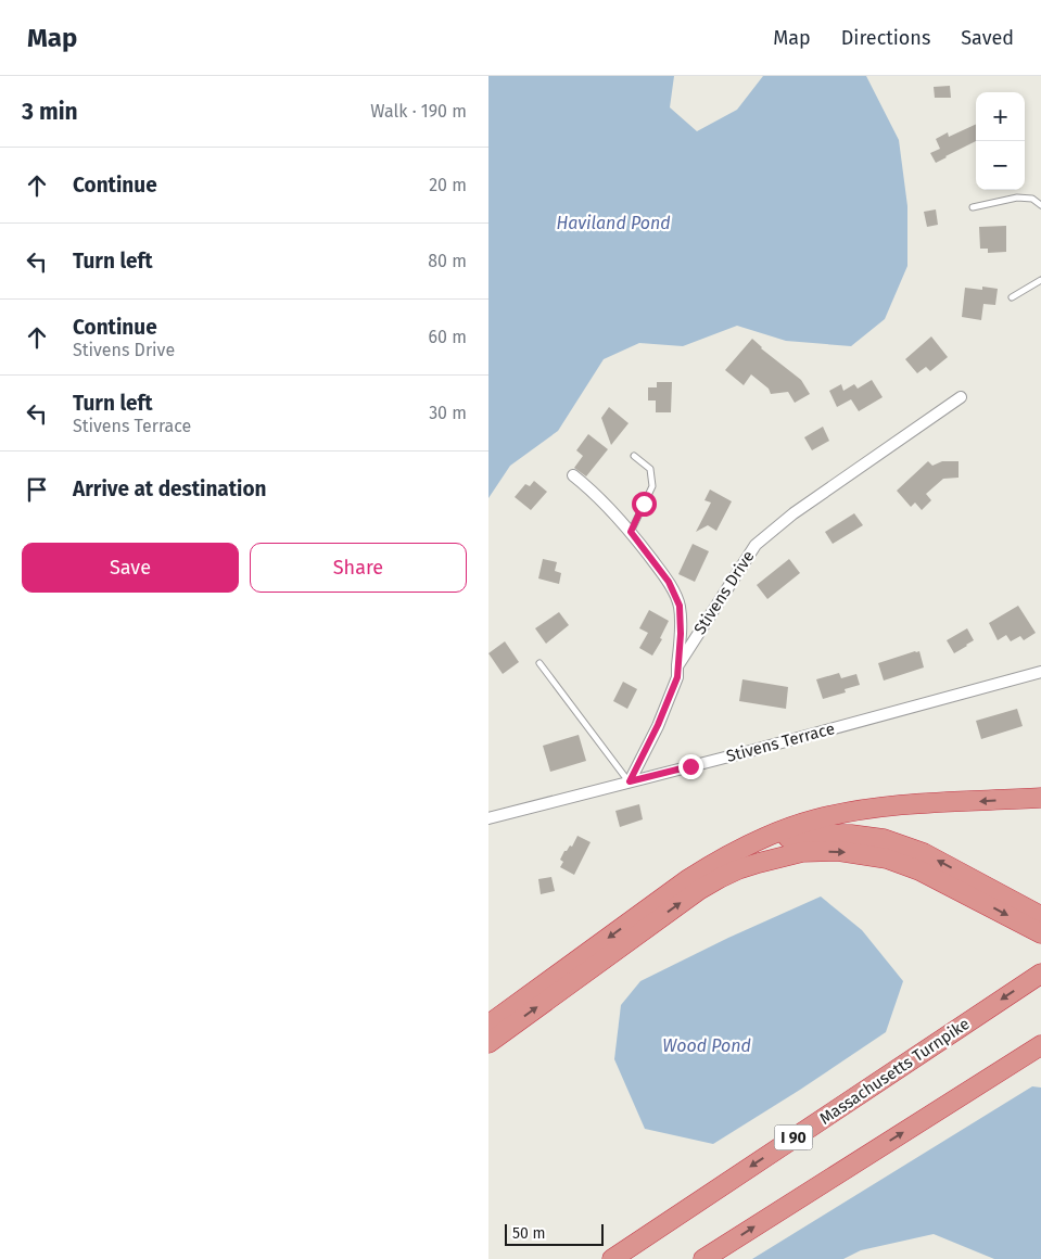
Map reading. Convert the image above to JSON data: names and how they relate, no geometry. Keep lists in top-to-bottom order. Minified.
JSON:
{"streets":{"highway":["Massachusetts Turnpike","I 90"],"street":["Stivens Drive","Stivens Terrace"]},"crossings":[["Stivens Drive","Stivens Terrace"]],"water":["Haviland Pond","Wood Pond"],"scale_bar":"50 m","page":{"header":"Map","nav":["Map","Directions","Saved"],"heading":["3 min","Walk · 190 m"],"map_buttons":["+","−"],"list":[["Continue","20 m"],["Turn left","80 m"],["Continue","Stivens Drive","60 m"],["Turn left","Stivens Terrace","30 m"],"Arrive at destination"],"buttons":["Save","Share"],"scale":"50 m"}}
